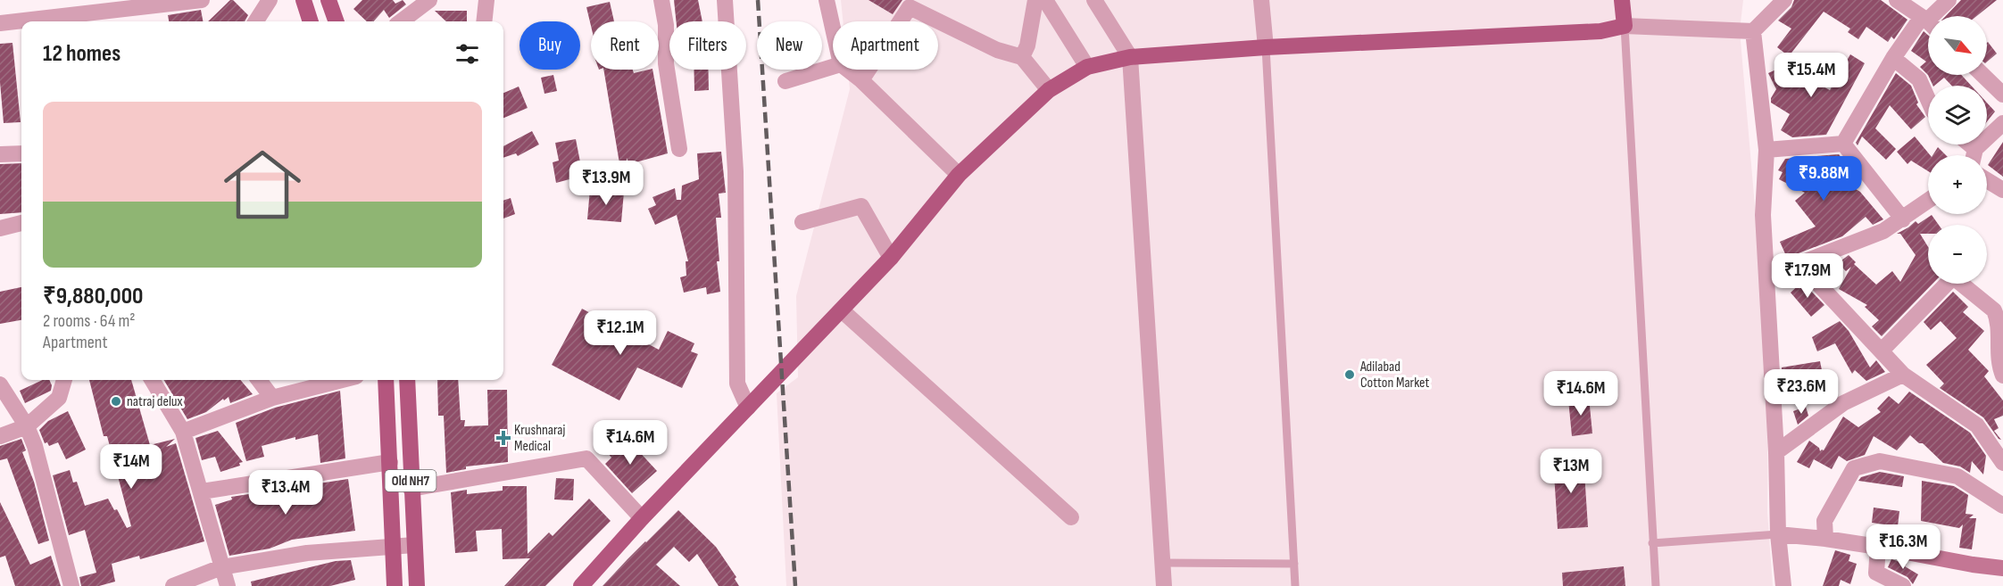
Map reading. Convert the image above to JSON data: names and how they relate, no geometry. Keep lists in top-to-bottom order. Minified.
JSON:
{"streets":{"main road":["Old NH7"]},"places":{"other":["Adilabad Cotton Market","natraj delux"],"health":["Krushnaraj Medical"]},"north":"bottom right","page":{"map_buttons":["+","−"],"chip":["Buy","Rent","Filters","New","Apartment"],"heading":"12 homes","price":["₹15.4M","₹9.88M","₹13.9M","₹17.9M","₹12.1M","₹23.6M","₹14.6M","₹14.6M","₹14M","₹13M","₹13.4M","₹16.3M"],"list":[{"name":"₹9,880,000","note":"2 rooms · 64 m² · Apartment"}]}}
